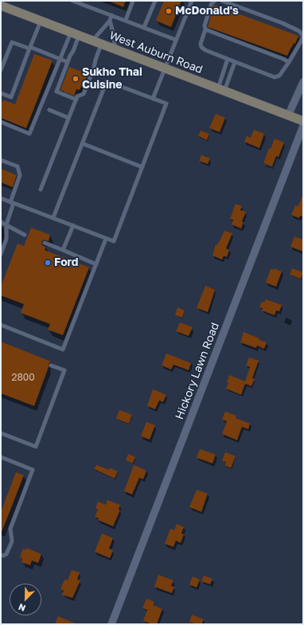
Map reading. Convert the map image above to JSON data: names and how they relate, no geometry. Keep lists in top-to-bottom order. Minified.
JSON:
{"streets":{"main road":["West Auburn Road"],"street":["Hickory Lawn Road"]},"places":["McDonald's","Sukho Thai Cuisine","Ford"],"house_numbers":["2800"],"north":"bottom left"}
